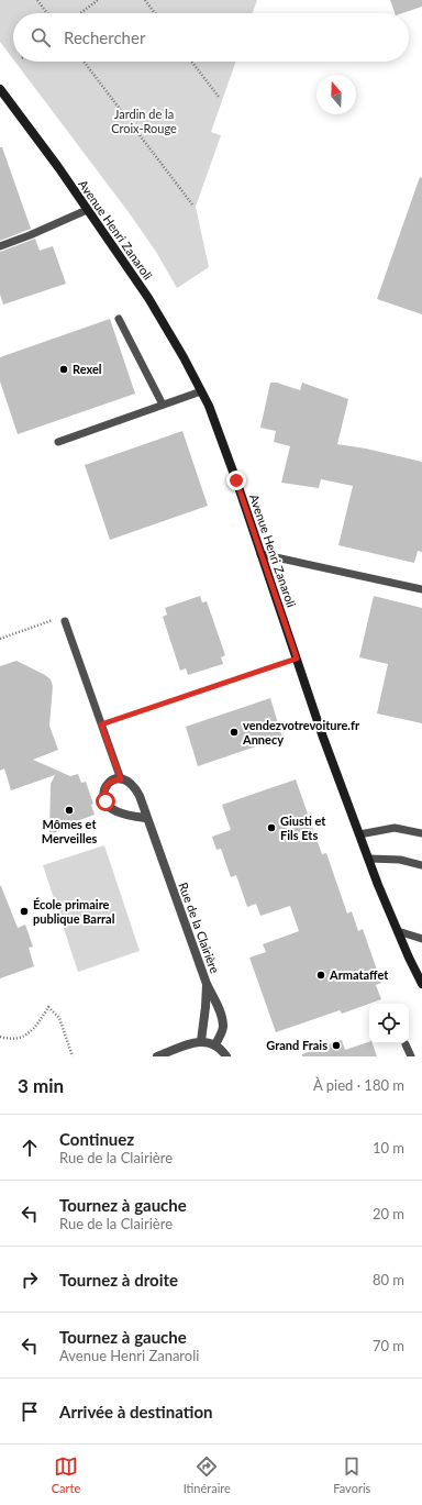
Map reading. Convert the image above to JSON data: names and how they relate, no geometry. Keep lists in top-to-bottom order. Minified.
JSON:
{"streets":{"street":["Avenue Henri Zanaroli","Rue de la Clairière"]},"parks":["Jardin de la Croix-Rouge"],"places":["Rexel","vendezvotrevoiture.fr Annecy","Mômes et Merveilles","Giusti et Fils Ets","École primaire publique Barral","Armataffet","Grand Frais"],"north":"top","page":{"search":"Rechercher","heading":["3 min","À pied · 180 m"],"list":[["Continuez","Rue de la Clairière","10 m"],["Tournez à gauche","Rue de la Clairière","20 m"],["Tournez à droite","80 m"],["Tournez à gauche","Avenue Henri Zanaroli","70 m"],"Arrivée à destination"],"nav":["Carte","Itinéraire","Favoris"]}}
